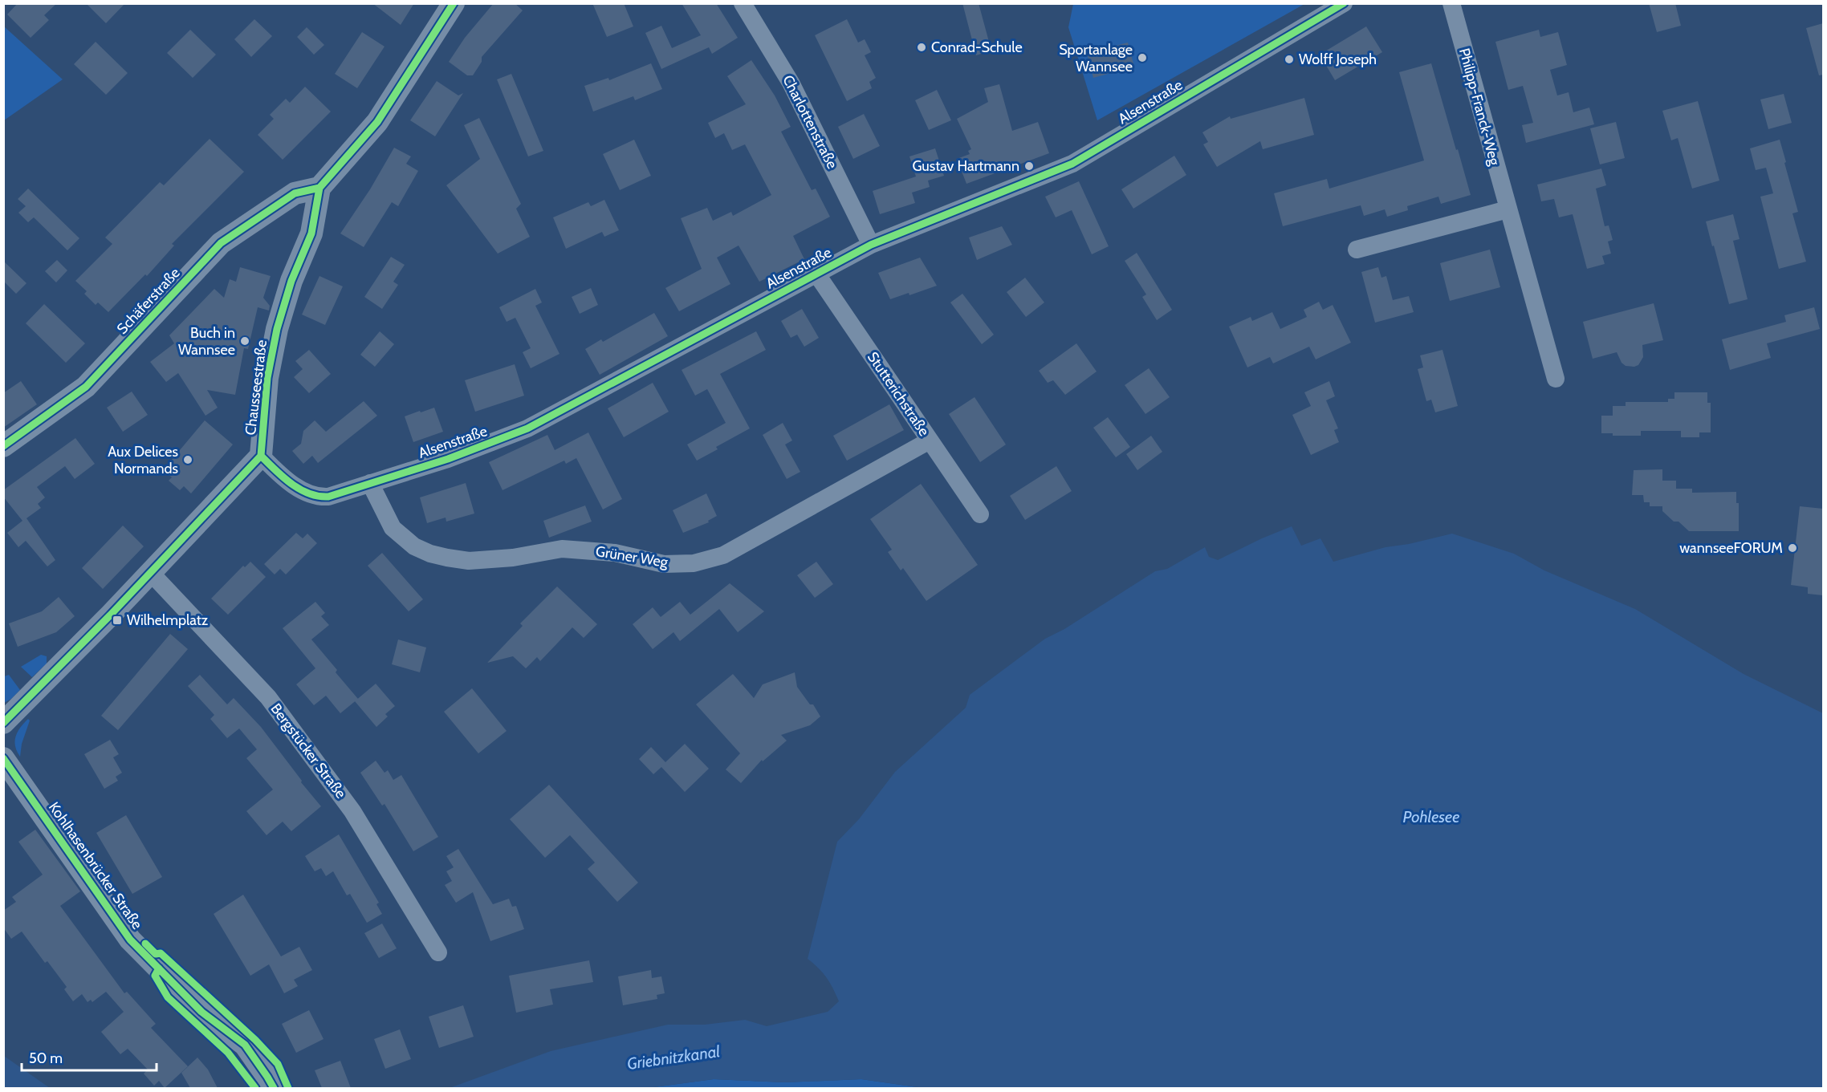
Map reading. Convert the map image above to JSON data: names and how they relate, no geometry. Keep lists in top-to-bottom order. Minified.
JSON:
{"streets":{"street":["Alsenstraße","Philipp-Franck-Weg","Charlottenstraße","Schäferstraße","Chausseestraße","Stutterichstraße","Grüner Weg","Bergstücker Straße","Kohlhasenbrücker Straße"]},"crossings":[["Alsenstraße","Charlottenstraße"],["Alsenstraße","Chausseestraße"],["Alsenstraße","Stutterichstraße"],["Alsenstraße","Grüner Weg"],["Schäferstraße","Chausseestraße"],["Chausseestraße","Bergstücker Straße"],["Stutterichstraße","Grüner Weg"]],"water":["Pohlesee","Griebnitzkanal"],"places":{"other":["Conrad-Schule","Sportanlage Wannsee","Wolff Joseph","Gustav Hartmann","Buch in Wannsee","Aux Delices Normands","wannseeFORUM"],"transit":["Wilhelmplatz"]},"scale_bar":"50 m"}
